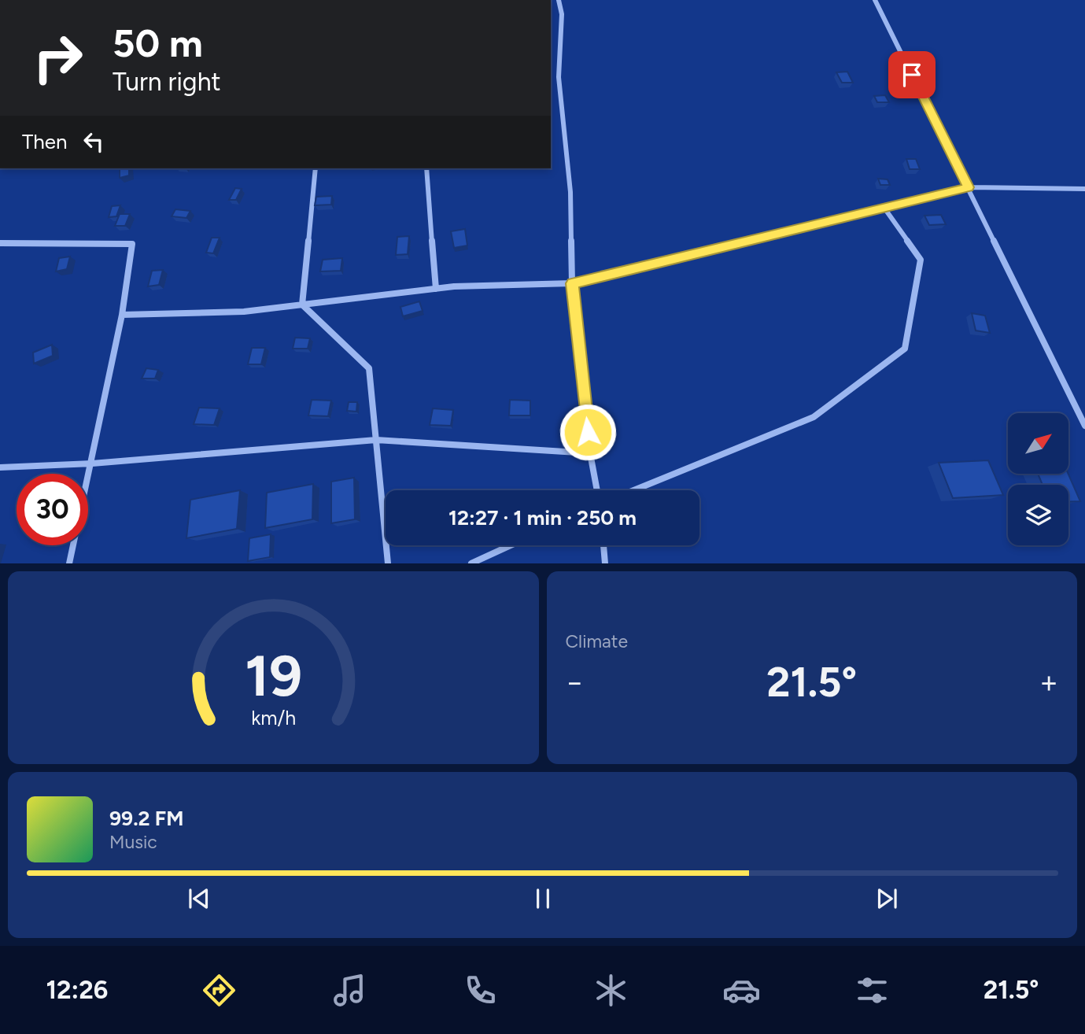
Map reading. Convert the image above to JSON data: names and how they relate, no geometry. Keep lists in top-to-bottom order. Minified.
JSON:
{"north":"top right","page":{"turn":["50 m","Turn right"],"then":"Then","limit":"30","trip":"12:27 · 1 min · 250 m","tile":"Climate","heat":["−","21.5°","+"],"song":["99.2 FM","Music"],"tabs":["12:26","21.5°"],"gauge":["19","km/h"]}}
